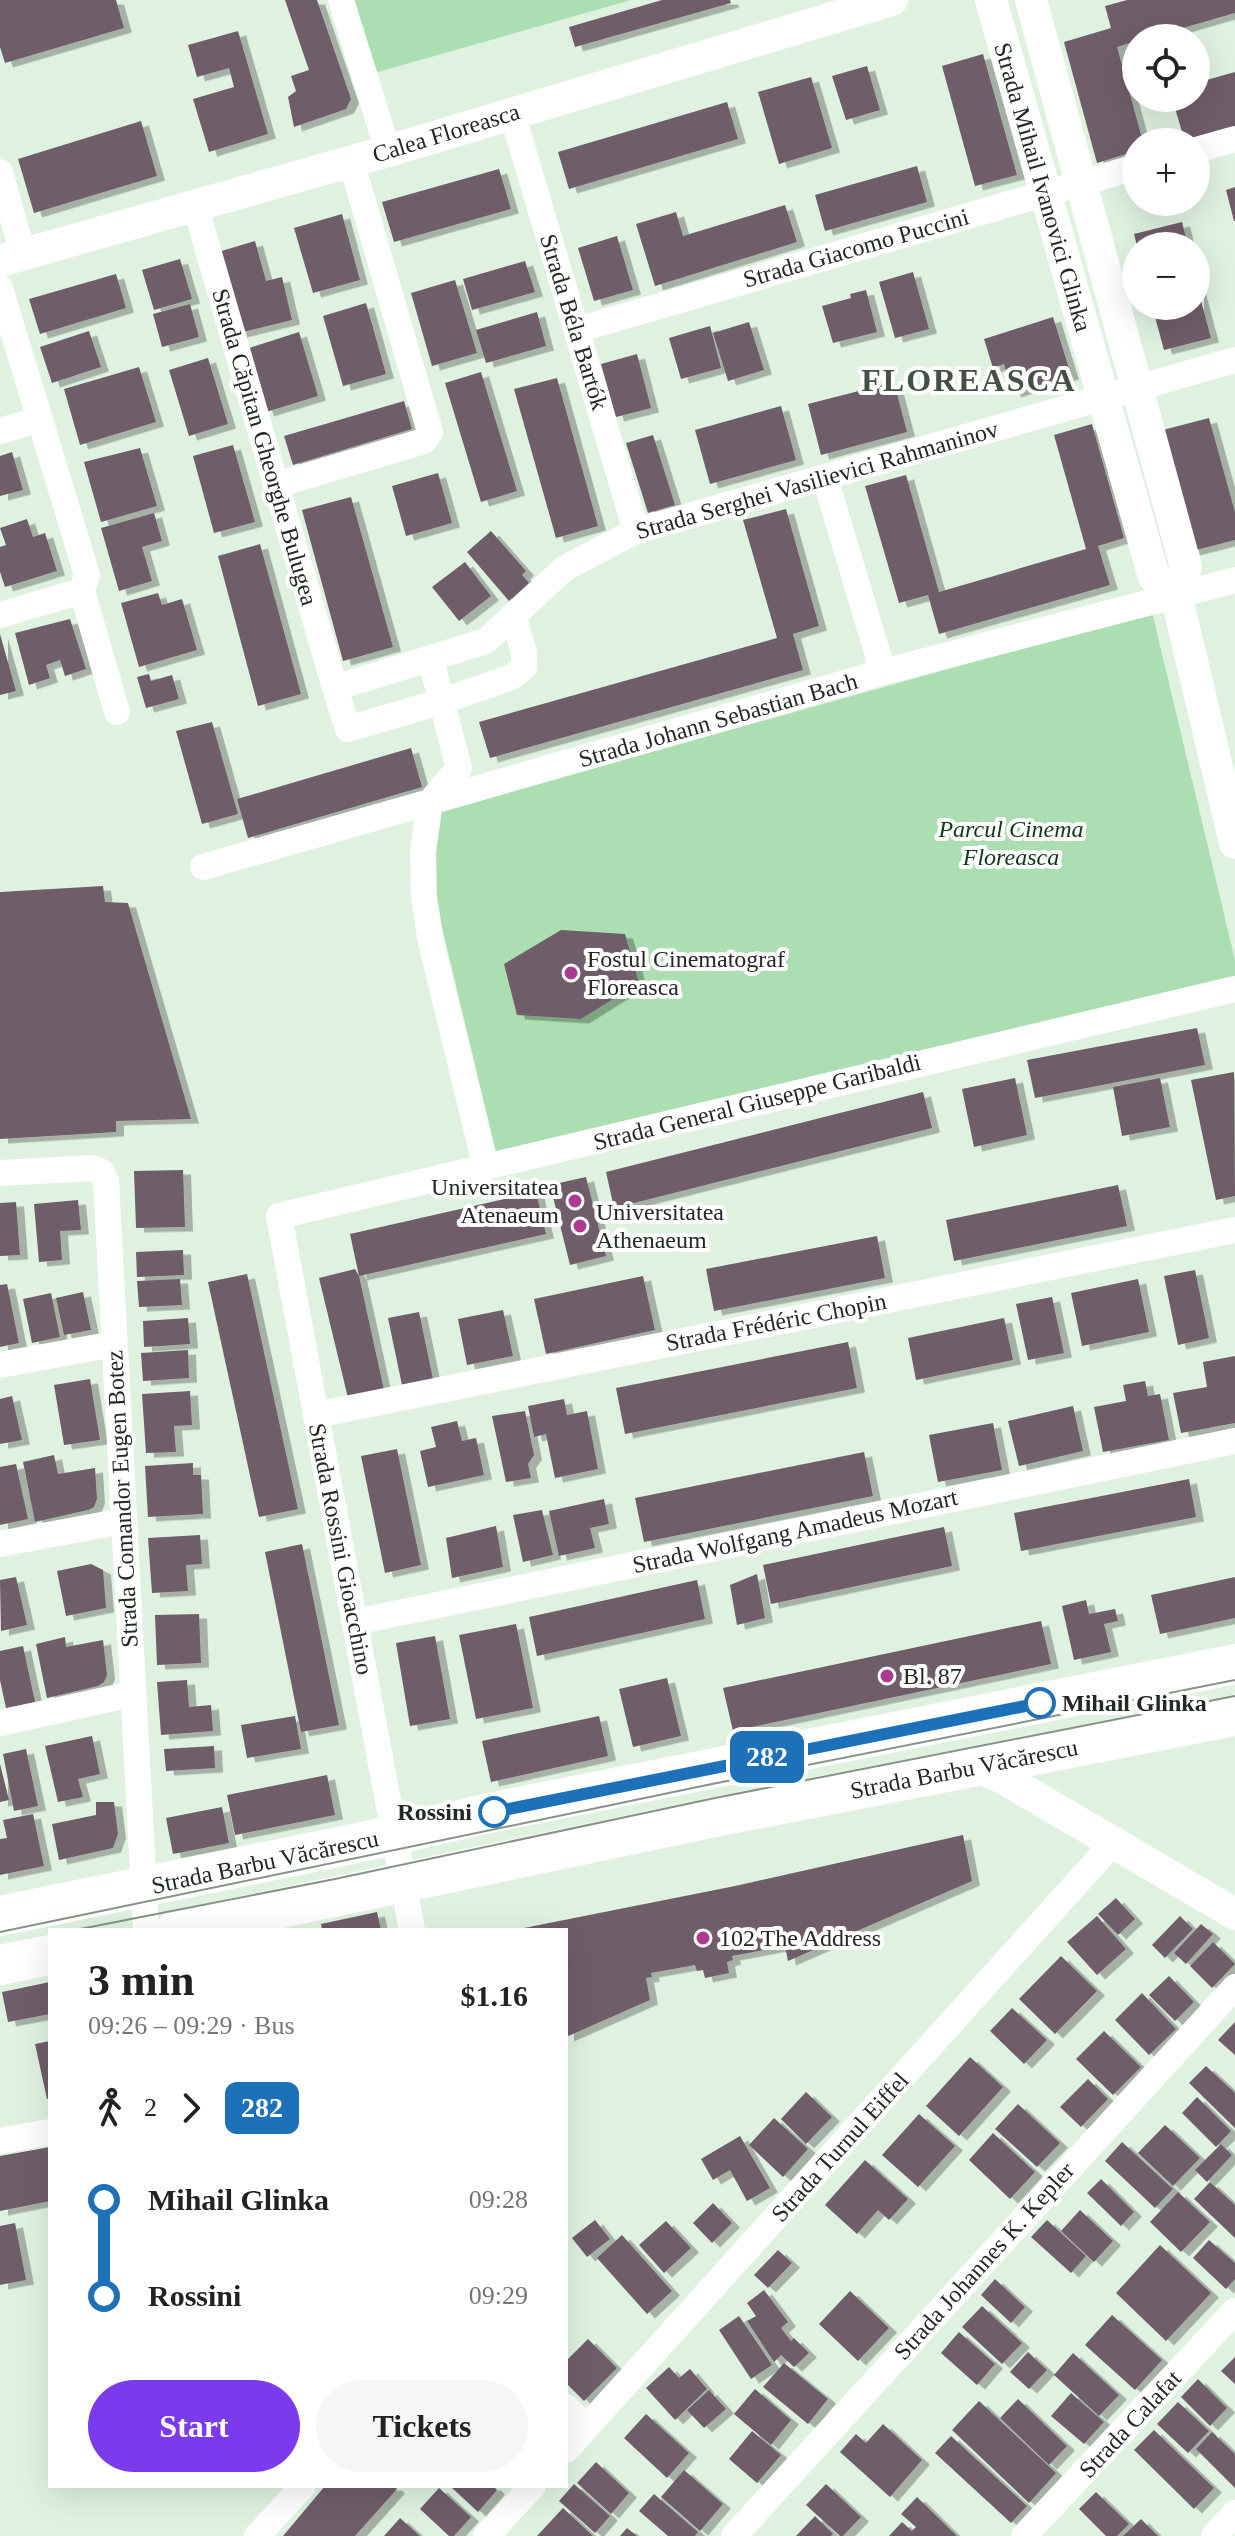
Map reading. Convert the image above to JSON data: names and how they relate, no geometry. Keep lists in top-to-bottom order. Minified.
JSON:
{"streets":{"main road":["Strada Barbu Văcărescu"],"street":["Calea Floreasca","Strada Mihail Ivanovici Glinka","Strada Giacomo Puccini","Strada Béla Bartók","Strada Căpitan Gheorghe Bulugea","Strada Serghei Vasilievici Rahmaninov","Strada Johann Sebastian Bach","Strada General Giuseppe Garibaldi","Strada Frédéric Chopin","Strada Comandor Eugen Botez","Strada Wolfgang Amadeus Mozart","Strada Rossini Gioacchino","Strada Turnul Eiffel","Strada Johannes K. Kepler","Strada Calafat"]},"crossings":[["Calea Floreasca","Strada Béla Bartók"],["Calea Floreasca","Strada Căpitan Gheorghe Bulugea"],["Strada Mihail Ivanovici Glinka","Strada Giacomo Puccini"],["Strada Mihail Ivanovici Glinka","Strada Serghei Vasilievici Rahmaninov"],["Strada Mihail Ivanovici Glinka","Strada Johann Sebastian Bach"],["Strada Giacomo Puccini","Strada Béla Bartók"],["Strada Béla Bartók","Strada Serghei Vasilievici Rahmaninov"],["Strada Căpitan Gheorghe Bulugea","Strada Serghei Vasilievici Rahmaninov"],["Strada General Giuseppe Garibaldi","Strada Rossini Gioacchino"],["Strada Frédéric Chopin","Strada Rossini Gioacchino"],["Strada Comandor Eugen Botez","Strada Barbu Văcărescu"],["Strada Wolfgang Amadeus Mozart","Strada Rossini Gioacchino"],["Strada Rossini Gioacchino","Strada Barbu Văcărescu"]],"districts":["FLOREASCA"],"parks":["Parcul Cinema Floreasca"],"places":["Fostul Cinematograf Floreasca","Universitatea Atenaeum","Universitatea Athenaeum","Bl. 87","Mihail Glinka","Rossini","102 The Address"],"lines":["bus line 282"],"page":{"on_map":"282","map_buttons":["+","−"],"heading":["3 min","09:26 – 09:29 · Bus","$1.16"],"legs":["2","282"],"list":[{"name":"Mihail Glinka","value":"09:28"},{"name":"Rossini","value":"09:29"}],"buttons":["Start","Tickets"]}}
